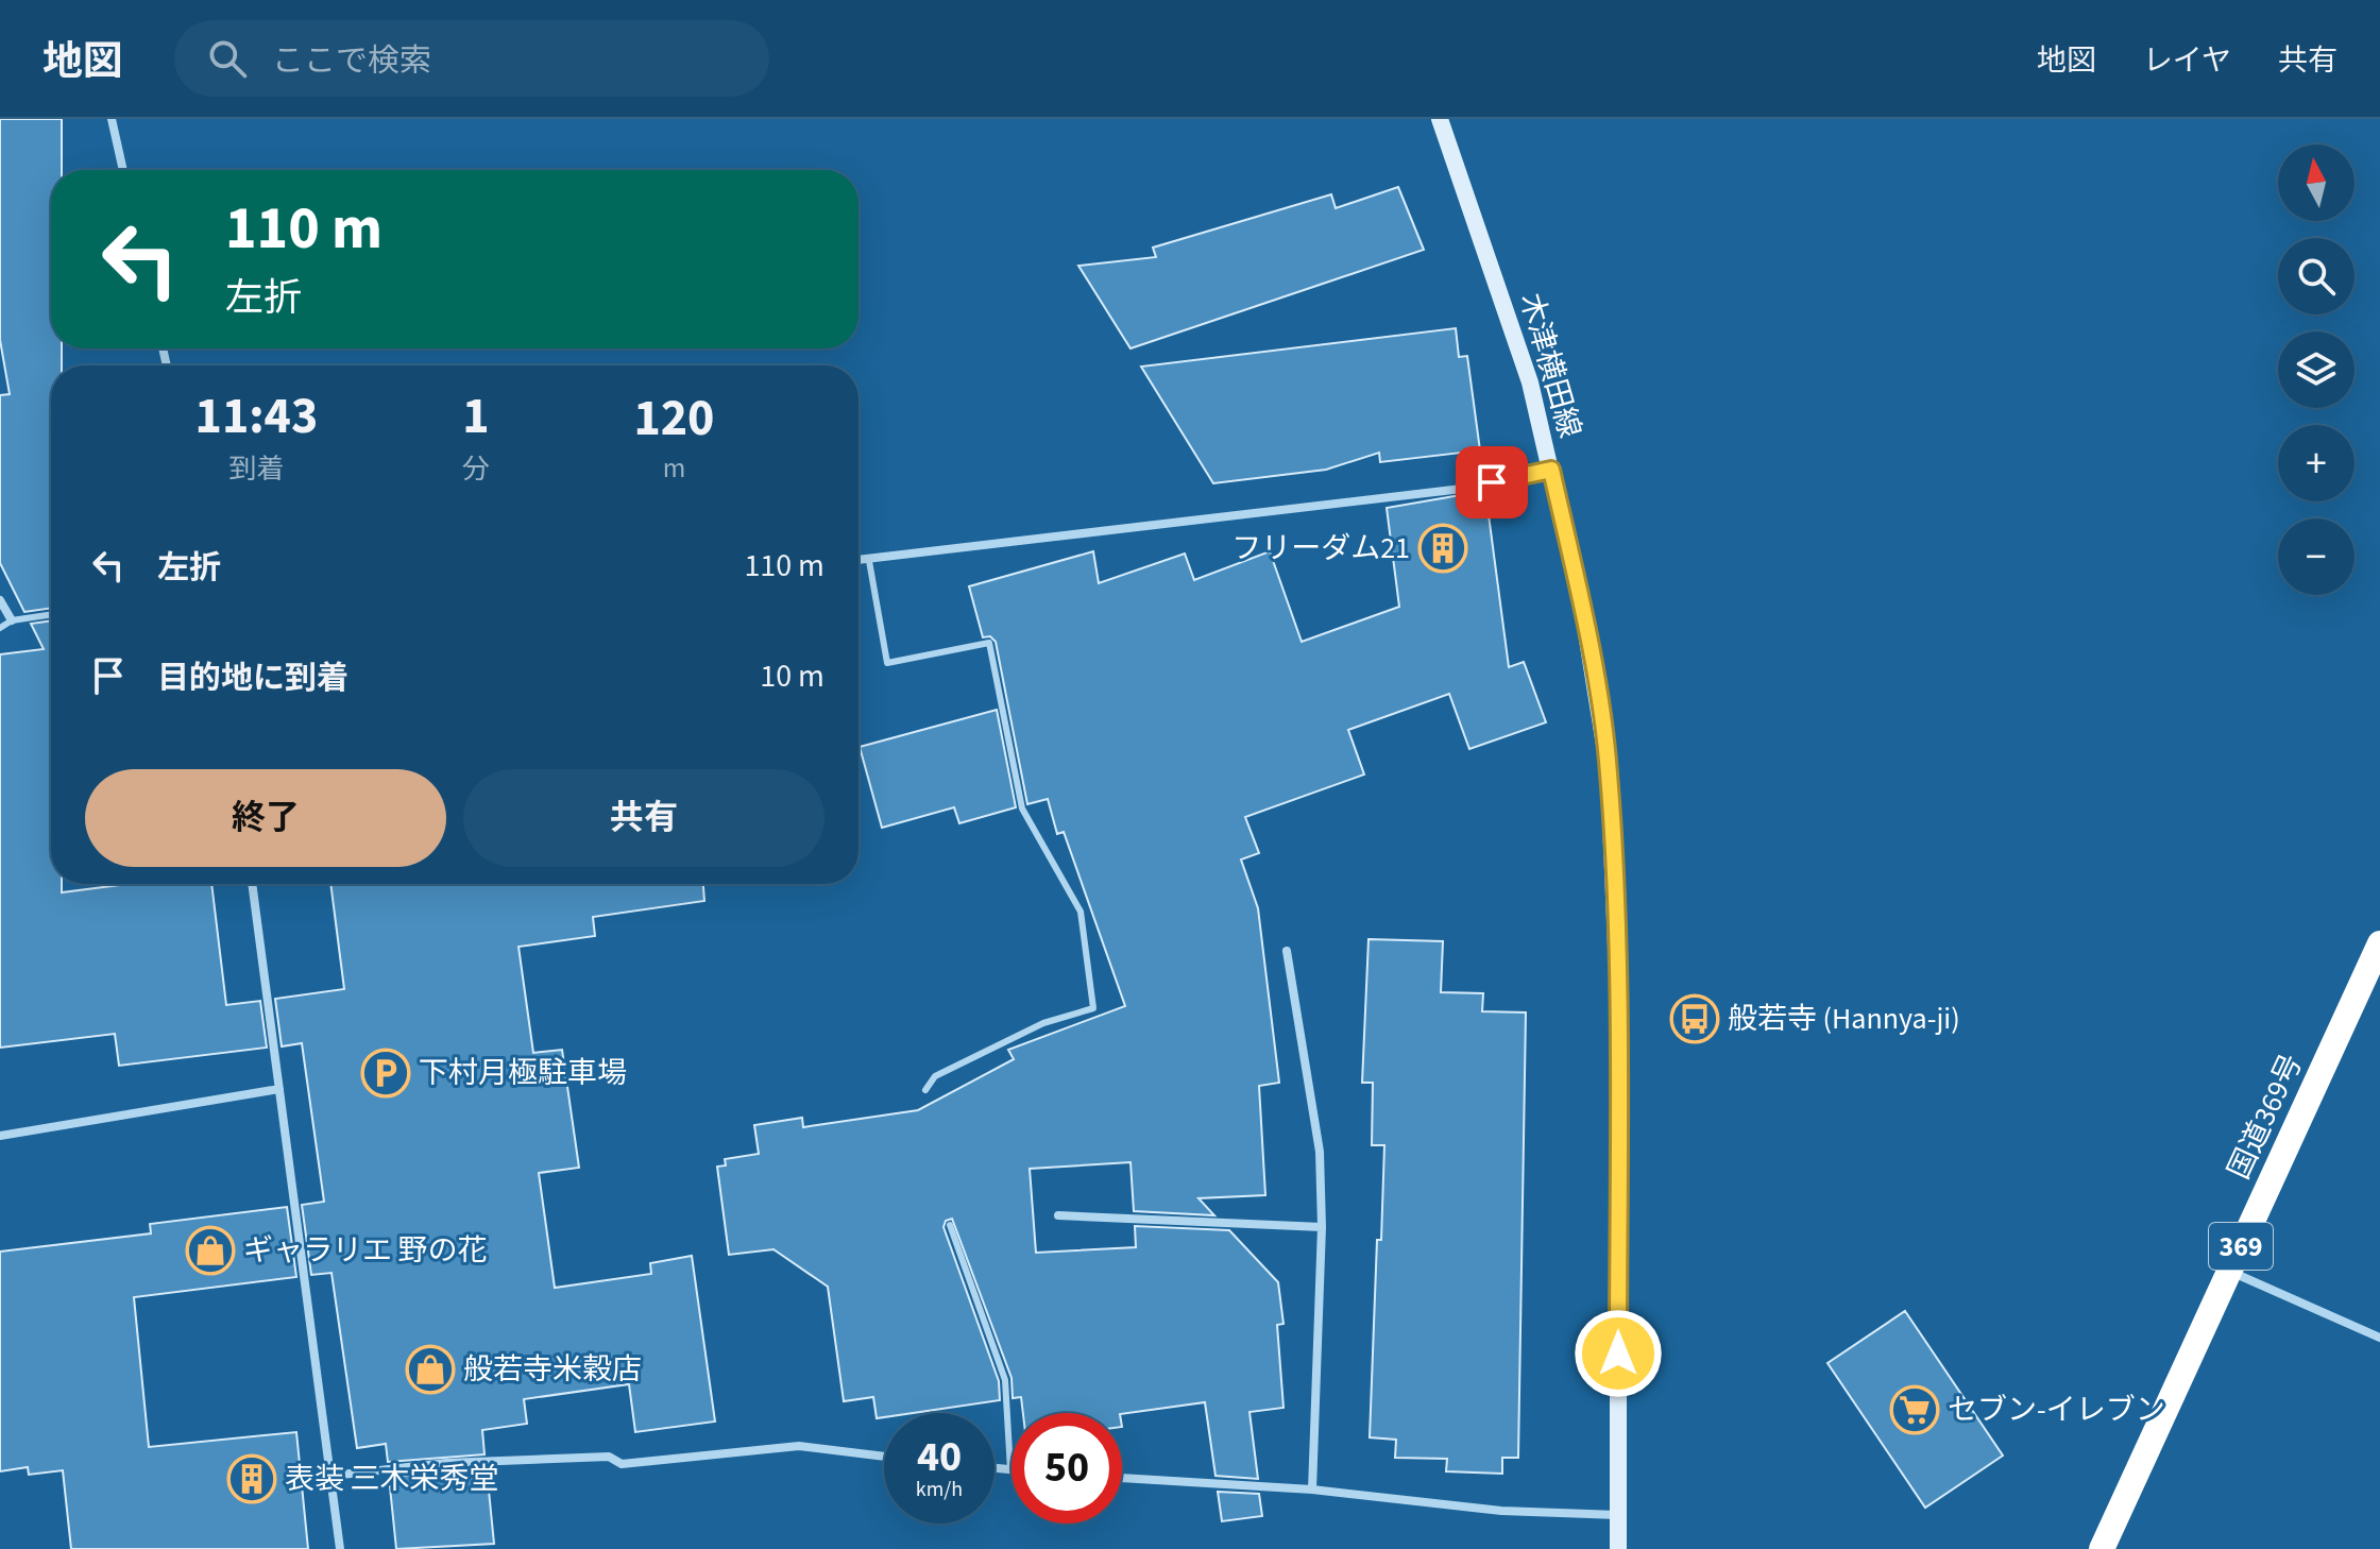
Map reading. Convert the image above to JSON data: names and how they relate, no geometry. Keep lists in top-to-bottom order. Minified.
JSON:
{"streets":{"highway":["国道369号","369"],"main road":["木津横田線"]},"places":{"building":["フリーダム21","表装 三木栄秀堂"],"bus stop":["般若寺 (Hannya-ji)"],"parking":["下村月極駐車場"],"shop":["ギャラリエ 野の花","般若寺米穀店"],"supermarket":["セブン-イレブン"]},"north":"top","page":{"header":"地図","search":"ここで検索","nav":["地図","レイヤ","共有"],"map_buttons":["+","−"],"turn":["110 m","左折"],"eta":["11:43","到着","1","分","120","m"],"list":[{"name":"左折","value":"110 m"},{"name":"目的地に到着","value":"10 m"}],"buttons":["終了","共有"],"speed":"40 km/h","limit":"50"}}
